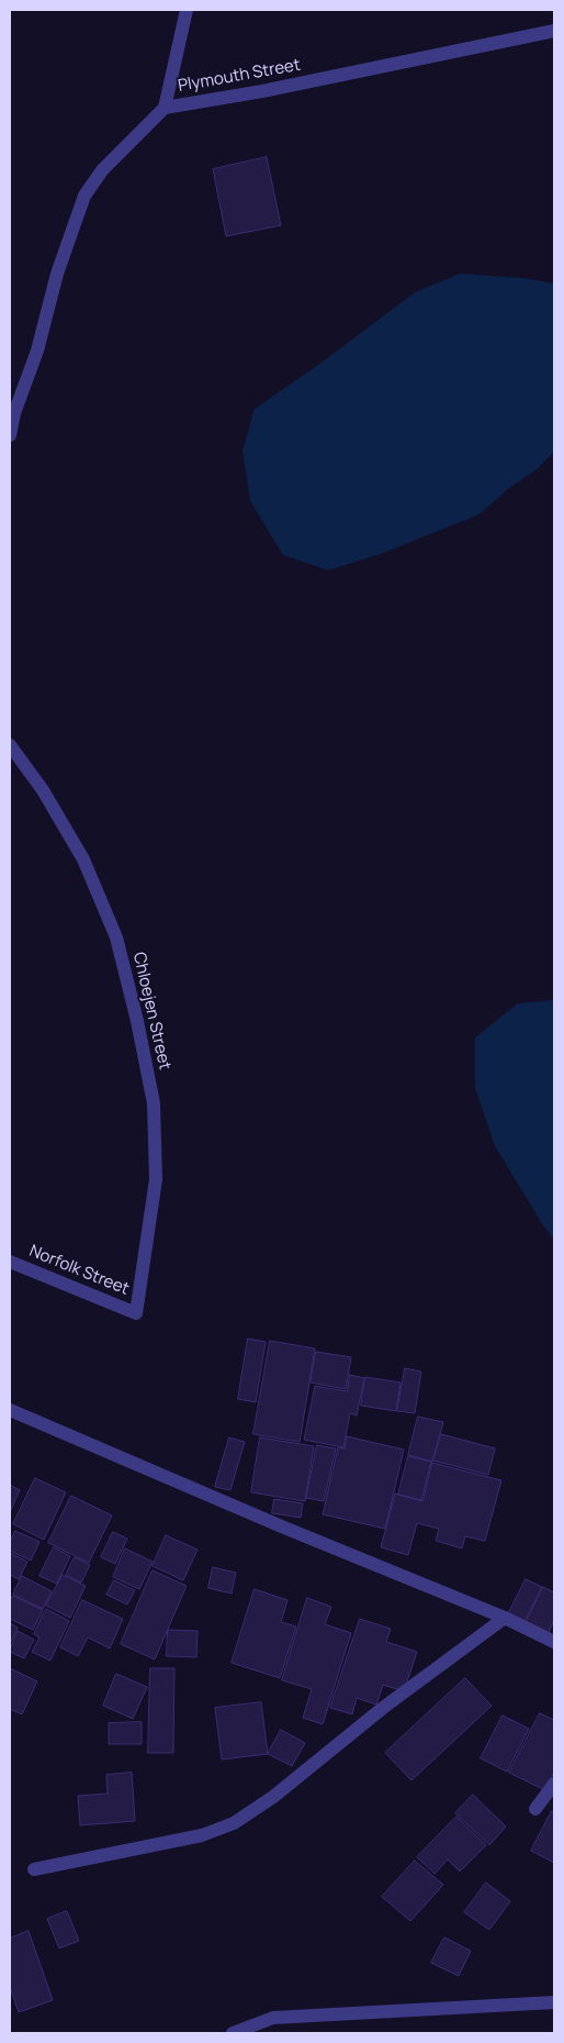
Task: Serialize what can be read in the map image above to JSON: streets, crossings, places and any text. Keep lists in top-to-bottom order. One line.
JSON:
{"streets":{"street":["Plymouth Street","Chloejen Street","Norfolk Street"]},"crossings":[["Chloejen Street","Norfolk Street"]]}
